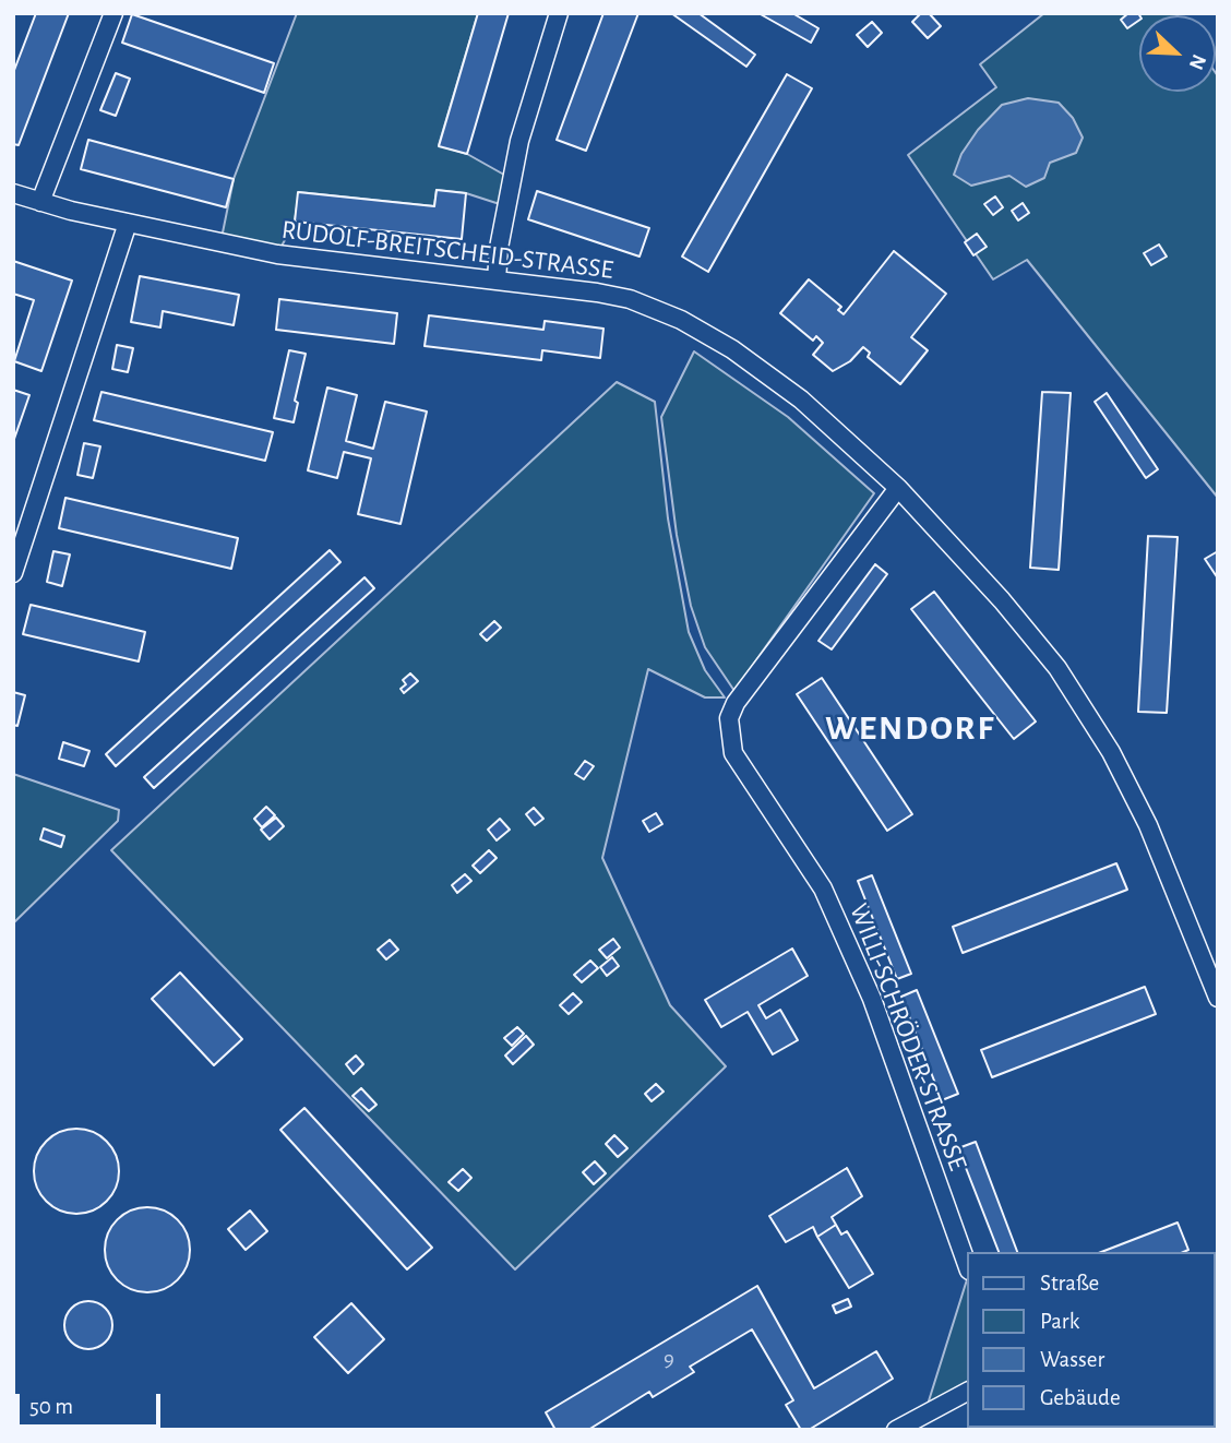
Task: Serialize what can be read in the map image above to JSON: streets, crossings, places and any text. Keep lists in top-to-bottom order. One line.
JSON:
{"streets":{"street":["RUDOLF-BREITSCHEID-STRASSE","WILLI-SCHRÖDER-STRASSE"]},"crossings":[["RUDOLF-BREITSCHEID-STRASSE","WILLI-SCHRÖDER-STRASSE"]],"districts":["WENDORF"],"house_numbers":["9"],"legend":["Straße","Park","Wasser","Gebäude"],"scale_bar":"50 m","north":"bottom right"}
